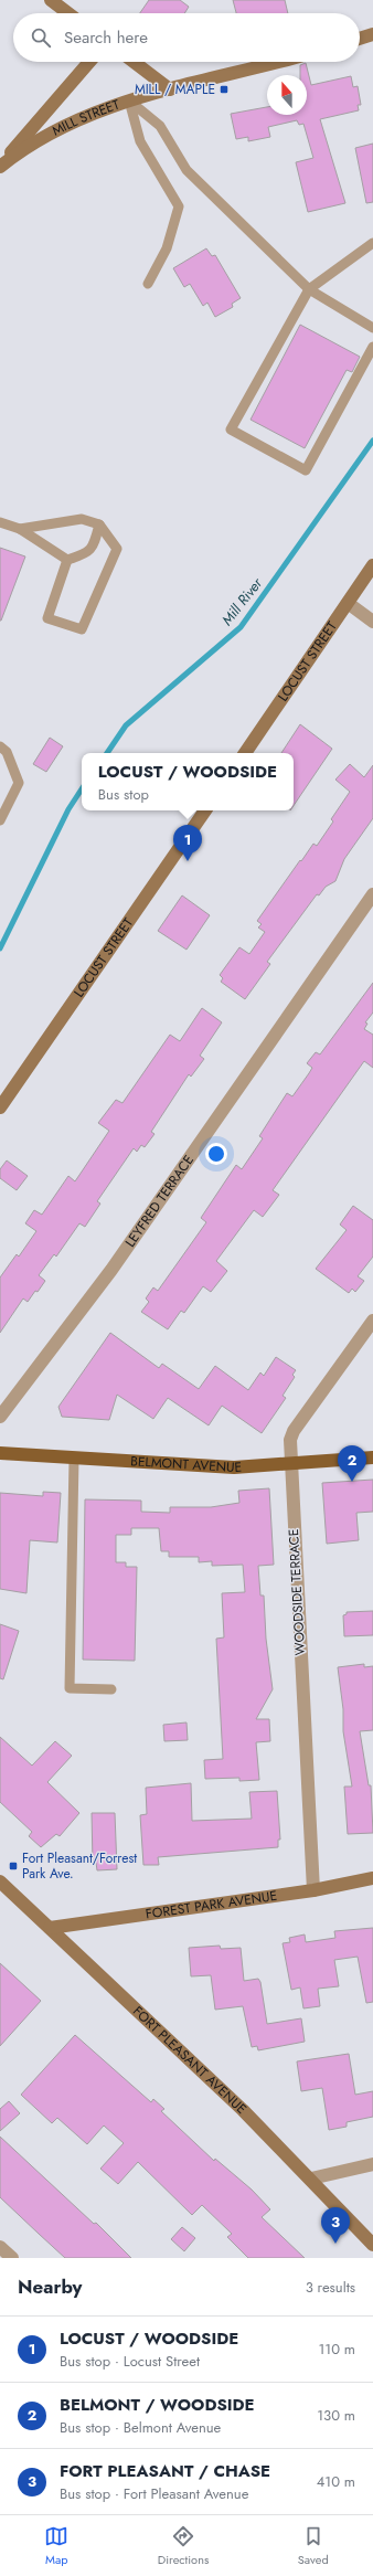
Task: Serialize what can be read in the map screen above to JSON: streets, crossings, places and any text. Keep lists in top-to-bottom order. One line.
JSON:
{"streets":{"main road":["BELMONT AVENUE"],"street":["MILL STREET","LOCUST STREET","LEYFRED TERRACE","WOODSIDE TERRACE","FOREST PARK AVENUE","FORT PLEASANT AVENUE"]},"crossings":[["BELMONT AVENUE","WOODSIDE TERRACE"],["WOODSIDE TERRACE","FOREST PARK AVENUE"],["FOREST PARK AVENUE","FORT PLEASANT AVENUE"]],"water":["Mill River"],"places":{"transit":["MILL / MAPLE","Fort Pleasant/Forrest Park Ave."]},"north":"top","page":{"search":"Search here","popup":["LOCUST / WOODSIDE","Bus stop"],"pins":["1","2","3"],"heading":["Nearby","3 results"],"list":[{"mark":"1","name":"LOCUST / WOODSIDE","note":"Bus stop · Locust Street","value":"110 m"},{"mark":"2","name":"BELMONT / WOODSIDE","note":"Bus stop · Belmont Avenue","value":"130 m"},{"mark":"3","name":"FORT PLEASANT / CHASE","note":"Bus stop · Fort Pleasant Avenue","value":"410 m"}],"nav":["Map","Directions","Saved"]}}
